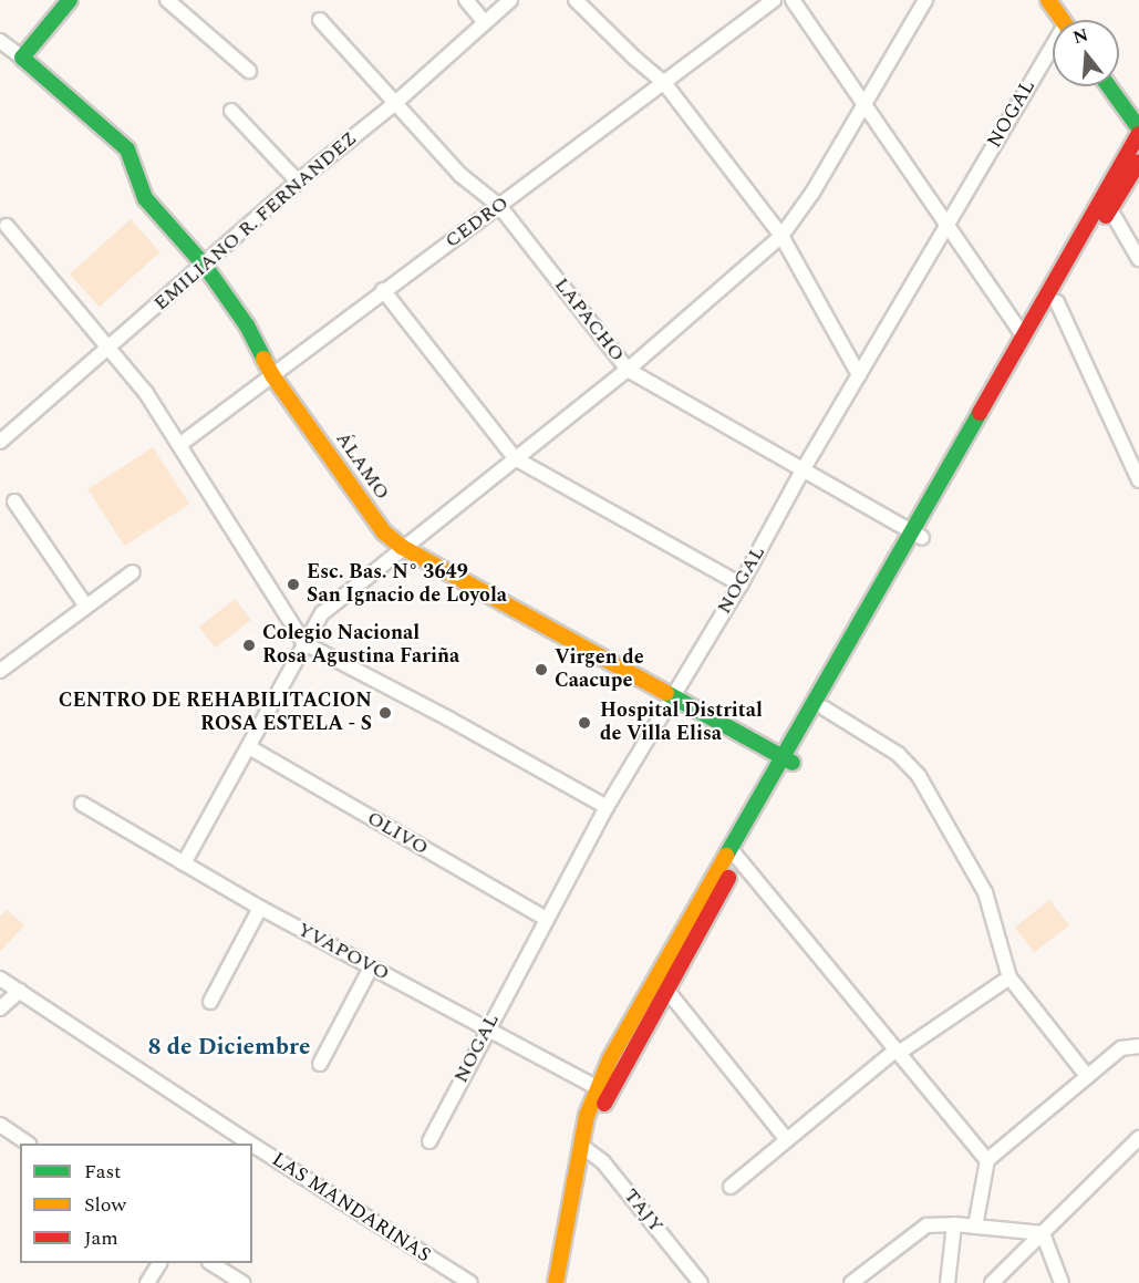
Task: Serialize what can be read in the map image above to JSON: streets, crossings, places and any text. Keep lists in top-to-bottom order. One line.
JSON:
{"streets":{"main road":["ÁLAMO"],"street":["NOGAL","EMILIANO R. FERNANDEZ","CEDRO","LAPACHO","OLIVO","YVAPOVO","LAS MANDARINAS","TAJY"]},"crossings":[["NOGAL","LAPACHO"],["NOGAL","ÁLAMO"],["NOGAL","OLIVO"],["NOGAL","YVAPOVO"],["EMILIANO R. FERNANDEZ","LAPACHO"],["EMILIANO R. FERNANDEZ","ÁLAMO"],["CEDRO","LAPACHO"],["CEDRO","ÁLAMO"]],"districts":["8 de Diciembre"],"places":["Esc. Bas. N° 3649 San Ignacio de Loyola","Colegio Nacional Rosa Agustina Fariña","Virgen de Caacupe","CENTRO DE REHABILITACION ROSA ESTELA - S","Hospital Distrital de Villa Elisa"],"legend":["Fast","Slow","Jam"],"north":"top"}
